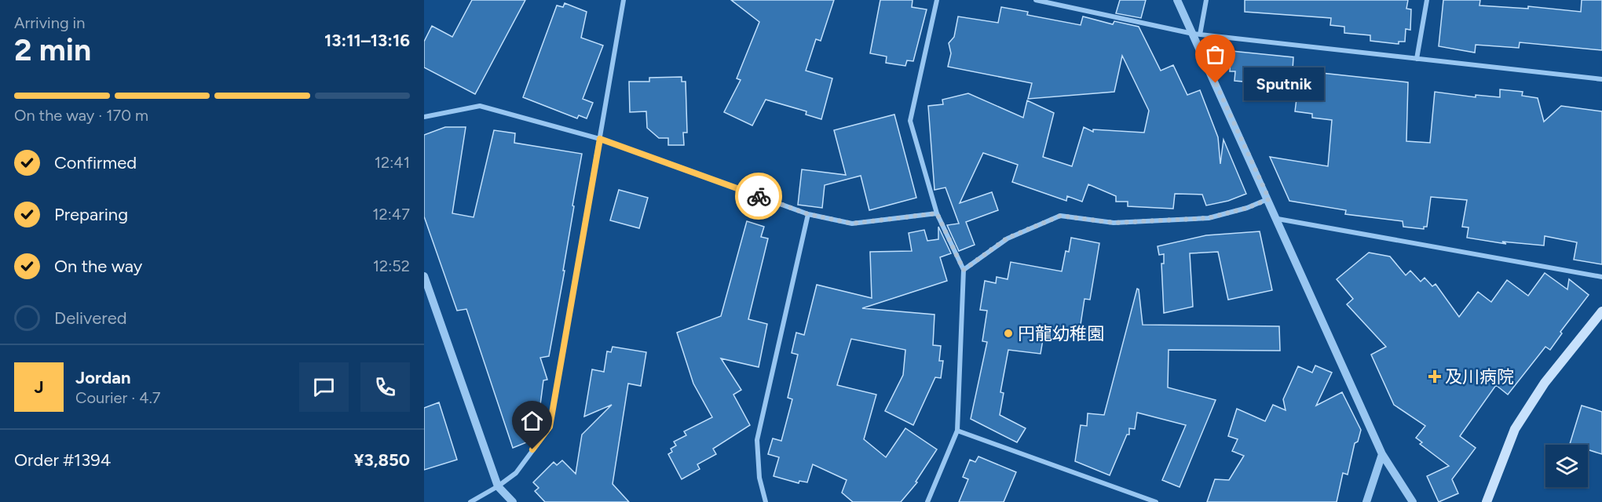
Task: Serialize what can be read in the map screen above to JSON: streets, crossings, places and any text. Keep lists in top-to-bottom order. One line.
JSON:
{"places":{"other":["Sputnik","円龍幼稚園"],"health":["及川病院"]},"page":{"heading":["2 min","Arriving in","13:11–13:16"],"panel":["Jordan","Courier · 4.7","Order #1394","¥3,850"],"bubble":"Sputnik","bar":"On the way · 170 m","list":[["Confirmed","12:41"],["Preparing","12:47"],["On the way","12:52"],"Delivered"],"round":"J"}}
